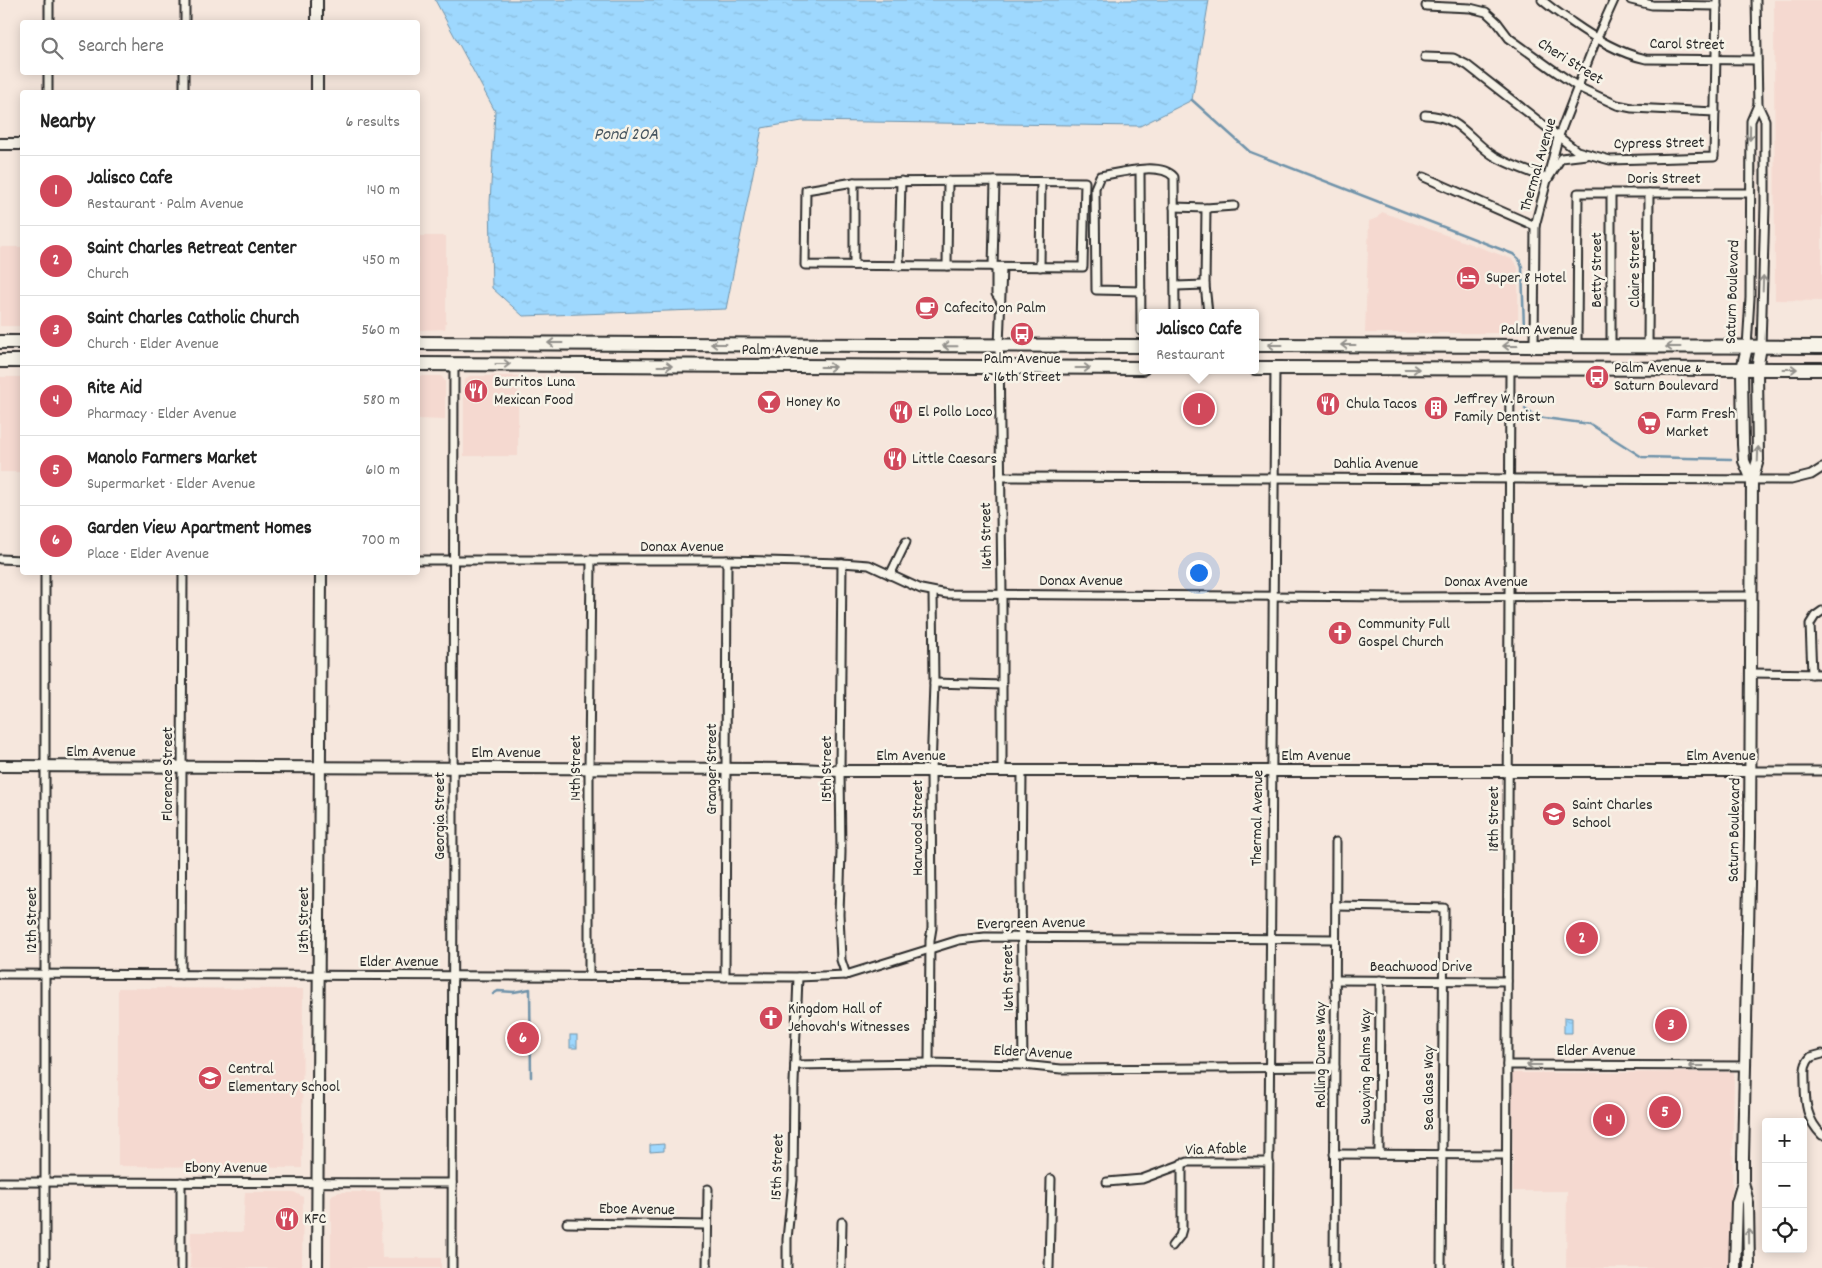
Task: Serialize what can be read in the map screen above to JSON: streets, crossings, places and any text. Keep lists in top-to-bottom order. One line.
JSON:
{"streets":{"highway":["Palm Avenue"],"main road":["Saturn Boulevard","Elm Avenue","13th Street"],"street":["Carol Street","Cheri Street","Cypress Street","Thermal Avenue","Doris Street","Claire Street","Betty Street","Dahlia Avenue","16th Street","Donax Avenue","14th Street","Granger Street","15th Street","Florence Street","Georgia Street","18th Street","Harwood Street","12th Street","Evergreen Avenue","Elder Avenue","Beachwood Drive","Rolling Dunes Way","Swaying Palms Way","Sea Glass Way","Via Afable","Ebony Avenue","Eboe Avenue"]},"crossings":[["Carol Street","Thermal Avenue"],["Carol Street","Saturn Boulevard"],["Cheri Street","Cypress Street"],["Cheri Street","Thermal Avenue"],["Cypress Street","Thermal Avenue"],["Thermal Avenue","Palm Avenue"],["Thermal Avenue","Dahlia Avenue"],["Thermal Avenue","Donax Avenue"],["Thermal Avenue","Elm Avenue"],["Thermal Avenue","Evergreen Avenue"],["Thermal Avenue","Elder Avenue"],["Thermal Avenue","Via Afable"],["Doris Street","Claire Street"],["Doris Street","Betty Street"],["Doris Street","Saturn Boulevard"],["Doris Street","Palm Avenue"],["Claire Street","Palm Avenue"],["Betty Street","Palm Avenue"],["Saturn Boulevard","Palm Avenue"],["Saturn Boulevard","Dahlia Avenue"],["Saturn Boulevard","Donax Avenue"],["Saturn Boulevard","Elm Avenue"],["Saturn Boulevard","Elder Avenue"],["Palm Avenue","16th Street"],["Palm Avenue","Georgia Street"],["Dahlia Avenue","16th Street"],["Dahlia Avenue","18th Street"],["16th Street","Donax Avenue"],["16th Street","Elm Avenue"],["16th Street","Evergreen Avenue"],["16th Street","Elder Avenue"],["Donax Avenue","14th Street"],["Donax Avenue","Granger Street"],["Donax Avenue","15th Street"],["Donax Avenue","Georgia Street"],["Donax Avenue","18th Street"],["Donax Avenue","Harwood Street"],["Elm Avenue","14th Street"],["Elm Avenue","Granger Street"],["Elm Avenue","15th Street"],["Elm Avenue","Florence Street"],["Elm Avenue","Georgia Street"],["Elm Avenue","18th Street"],["Elm Avenue","Harwood Street"],["Elm Avenue","12th Street"],["Elm Avenue","13th Street"],["14th Street","Elder Avenue"],["Granger Street","Elder Avenue"],["15th Street","Evergreen Avenue"],["15th Street","Elder Avenue"],["Florence Street","Elder Avenue"],["Georgia Street","Elder Avenue"],["Georgia Street","Ebony Avenue"],["18th Street","Elder Avenue"],["18th Street","Beachwood Drive"],["Harwood Street","Evergreen Avenue"],["Harwood Street","Elder Avenue"],["12th Street","Elder Avenue"],["12th Street","Ebony Avenue"],["13th Street","Elder Avenue"],["13th Street","Ebony Avenue"],["Evergreen Avenue","Elder Avenue"],["Evergreen Avenue","Rolling Dunes Way"],["Elder Avenue","Rolling Dunes Way"],["Beachwood Drive","Rolling Dunes Way"],["Beachwood Drive","Swaying Palms Way"],["Beachwood Drive","Sea Glass Way"],["Rolling Dunes Way","Sea Glass Way"]],"water":["Pond 20A"],"places":{"hotel":["Super 8 Hotel"],"cafe":["Cafecito on Palm"],"bus stop":["Palm Avenue & 16th Street","Palm Avenue & Saturn Boulevard"],"restaurant":["Burritos Luna Mexican Food","Chula Tacos","El Pollo Loco","Little Caesars","KFC"],"bar":["Honey Ko"],"building":["Jeffrey W. Brown Family Dentist"],"supermarket":["Farm Fresh Market"],"church":["Community Full Gospel Church","Kingdom Hall of Jehovah's Witnesses"],"school or university":["Saint Charles School","Central Elementary School"]},"page":{"search":"Search here","heading":["Nearby","6 results"],"list":[{"mark":"1","name":"Jalisco Cafe","note":"Restaurant · Palm Avenue","value":"140 m"},{"mark":"2","name":"Saint Charles Retreat Center","note":"Church","value":"450 m"},{"mark":"3","name":"Saint Charles Catholic Church","note":"Church · Elder Avenue","value":"560 m"},{"mark":"4","name":"Rite Aid","note":"Pharmacy · Elder Avenue","value":"580 m"},{"mark":"5","name":"Manolo Farmers Market","note":"Supermarket · Elder Avenue","value":"610 m"},{"mark":"6","name":"Garden View Apartment Homes","note":"Place · Elder Avenue","value":"700 m"}],"popup":["Jalisco Cafe","Restaurant"],"pins":["1","2","3","6","5","4"],"map_buttons":["+","−"]}}
